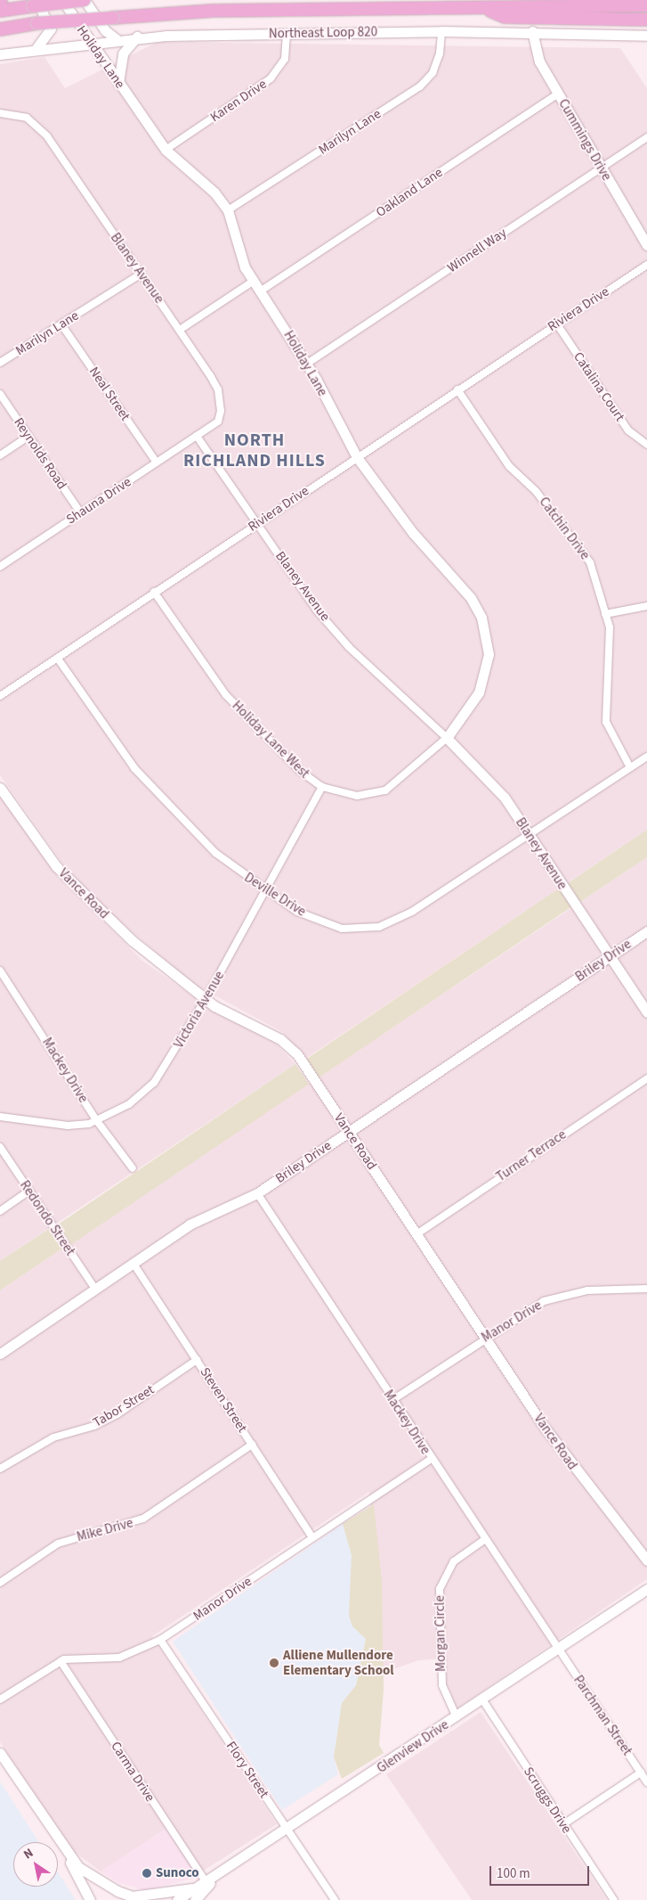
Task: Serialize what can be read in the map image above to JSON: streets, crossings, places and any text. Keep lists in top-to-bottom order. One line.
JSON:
{"streets":{"street":["Northeast Loop 820","Holiday Lane","Karen Drive","Marilyn Lane","Cummings Drive","Oakland Lane","Winnell Way","Blaney Avenue","Riviera Drive","Catalina Court","Neal Street","Reynolds Road","Shauna Drive","Catchin Drive","Holiday Lane West","Vance Road","Deville Drive","Briley Drive","Victoria Avenue","Mackey Drive","Turner Terrace","Redondo Street","Manor Drive","Steven Street","Tabor Street","Mike Drive","Morgan Circle","Parchman Street","Glenview Drive","Flory Street","Carma Drive","Scruggs Drive"]},"crossings":[["Northeast Loop 820","Holiday Lane"],["Northeast Loop 820","Karen Drive"],["Northeast Loop 820","Marilyn Lane"],["Northeast Loop 820","Cummings Drive"],["Holiday Lane","Karen Drive"],["Holiday Lane","Marilyn Lane"],["Holiday Lane","Oakland Lane"],["Holiday Lane","Winnell Way"],["Holiday Lane","Blaney Avenue"],["Holiday Lane","Riviera Drive"],["Holiday Lane","Holiday Lane West"],["Marilyn Lane","Blaney Avenue"],["Marilyn Lane","Neal Street"],["Cummings Drive","Oakland Lane"],["Cummings Drive","Winnell Way"],["Blaney Avenue","Riviera Drive"],["Blaney Avenue","Shauna Drive"],["Blaney Avenue","Holiday Lane West"],["Blaney Avenue","Deville Drive"],["Blaney Avenue","Briley Drive"],["Riviera Drive","Catalina Court"],["Riviera Drive","Catchin Drive"],["Riviera Drive","Holiday Lane West"],["Riviera Drive","Deville Drive"],["Neal Street","Shauna Drive"],["Reynolds Road","Shauna Drive"],["Catchin Drive","Deville Drive"],["Holiday Lane West","Victoria Avenue"],["Vance Road","Briley Drive"],["Vance Road","Victoria Avenue"],["Vance Road","Turner Terrace"],["Vance Road","Manor Drive"],["Deville Drive","Victoria Avenue"],["Briley Drive","Mackey Drive"],["Briley Drive","Redondo Street"],["Briley Drive","Steven Street"],["Victoria Avenue","Mackey Drive"],["Mackey Drive","Manor Drive"],["Mackey Drive","Morgan Circle"],["Mackey Drive","Parchman Street"],["Mackey Drive","Glenview Drive"],["Manor Drive","Steven Street"],["Manor Drive","Flory Street"],["Manor Drive","Carma Drive"],["Steven Street","Tabor Street"],["Steven Street","Mike Drive"],["Morgan Circle","Glenview Drive"],["Parchman Street","Glenview Drive"],["Glenview Drive","Flory Street"],["Glenview Drive","Carma Drive"],["Glenview Drive","Scruggs Drive"]],"districts":["NORTH RICHLAND HILLS"],"places":["Alliene Mullendore Elementary School","Sunoco"],"scale_bar":"100 m","north":"top left"}
